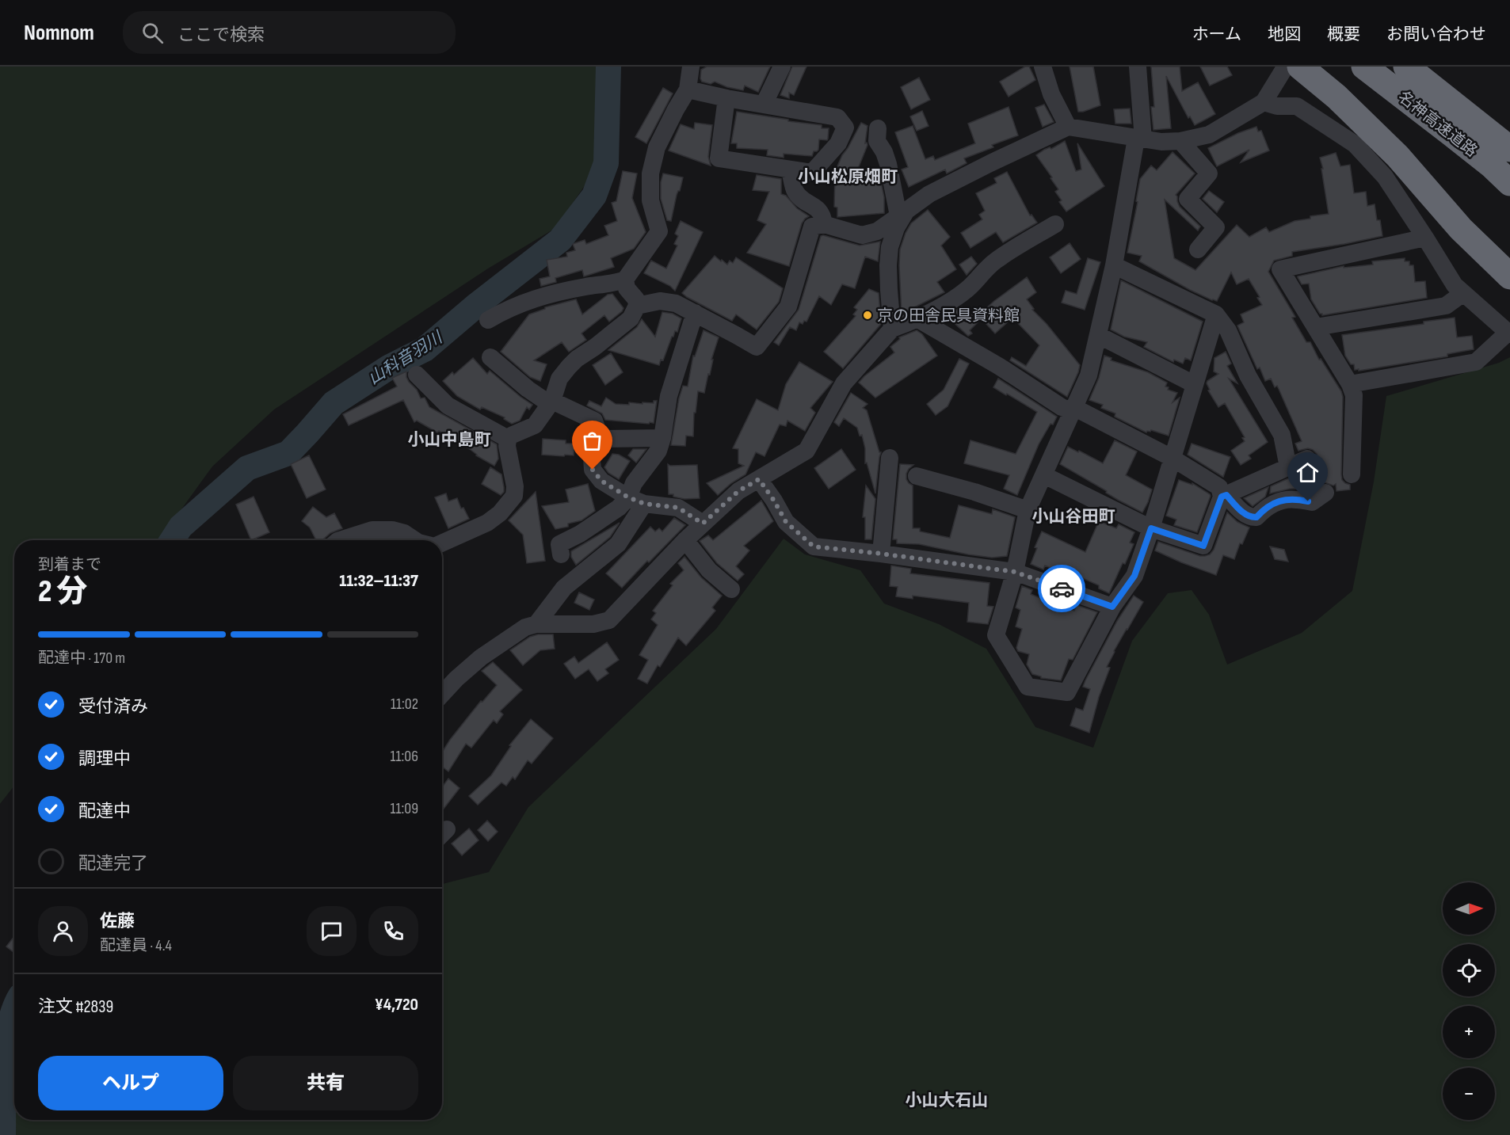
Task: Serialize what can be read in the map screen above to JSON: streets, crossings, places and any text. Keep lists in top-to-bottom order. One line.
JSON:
{"streets":{"highway":["名神高速道路"]},"districts":["小山松原畑町","小山中島町","小山谷田町","小山大石山"],"water":["山科音羽川"],"places":["京の田舎民具資料館"],"north":"right","page":{"header":"Nomnom","search":"ここで検索","nav":["ホーム","地図","概要","お問い合わせ"],"heading":["2 分","到着まで","11:32–11:37"],"panel":["佐藤","配達員 · 4.4","注文 #2839","¥4,720"],"bar":"配達中 · 170 m","list":[["受付済み","11:02"],["調理中","11:06"],["配達中","11:09"],"配達完了"],"map_buttons":["+","−"],"buttons":["ヘルプ","共有"]}}
